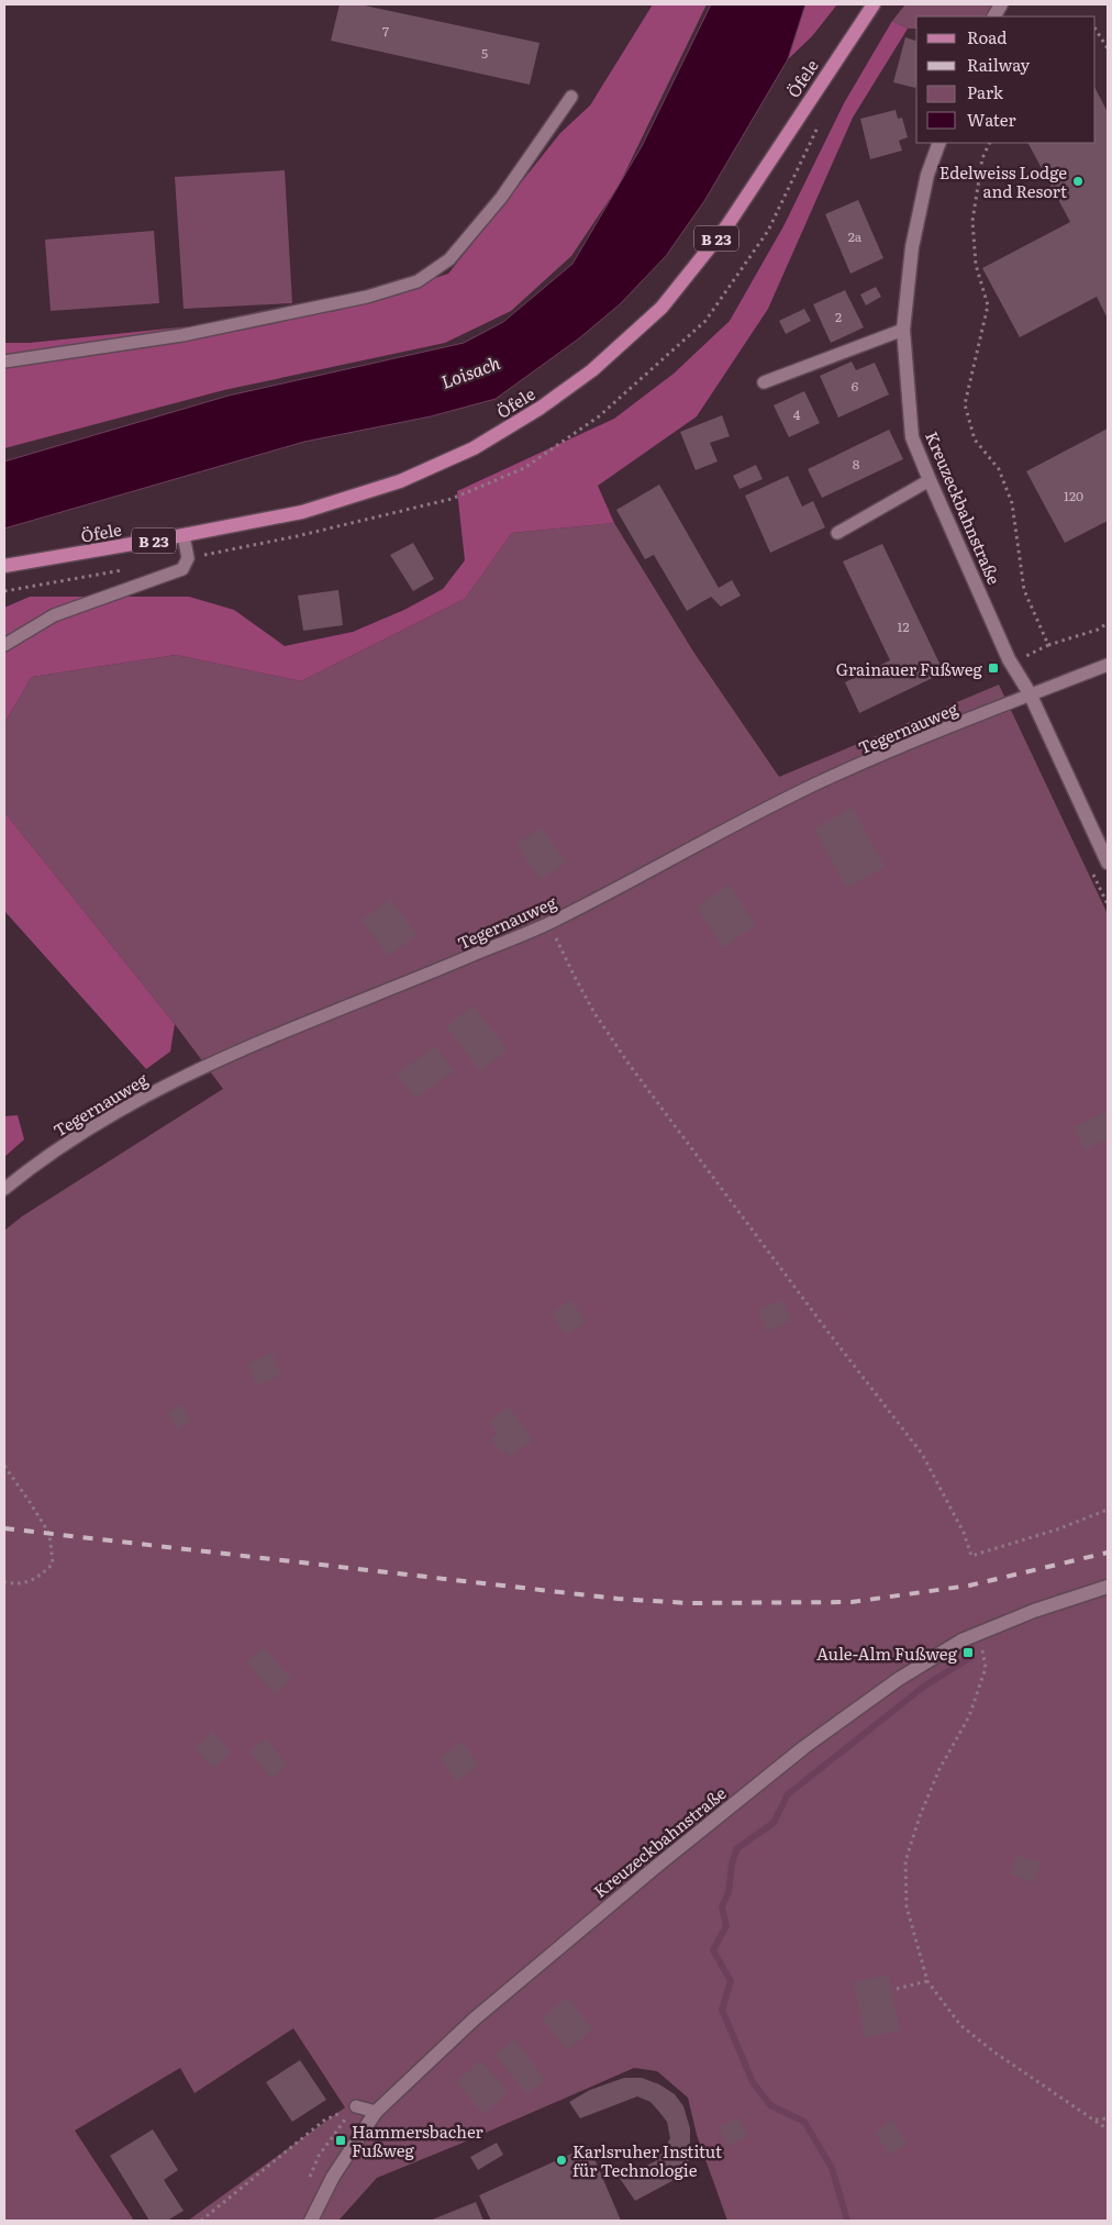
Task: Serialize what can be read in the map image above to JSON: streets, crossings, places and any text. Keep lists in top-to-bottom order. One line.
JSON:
{"streets":{"main road":["Öfele","B 23"],"street":["Kreuzeckbahnstraße"],"lane":["Tegernauweg"]},"crossings":[["Kreuzeckbahnstraße","Tegernauweg"]],"water":["Loisach"],"places":{"other":["Edelweiss Lodge and Resort","Karlsruher Institut für Technologie"],"transit":["Grainauer Fußweg","Aule-Alm Fußweg","Hammersbacher Fußweg"]},"house_numbers":["7","5","2a","2","6","4","8","120","12"],"legend":["Road","Railway","Park","Water"]}
